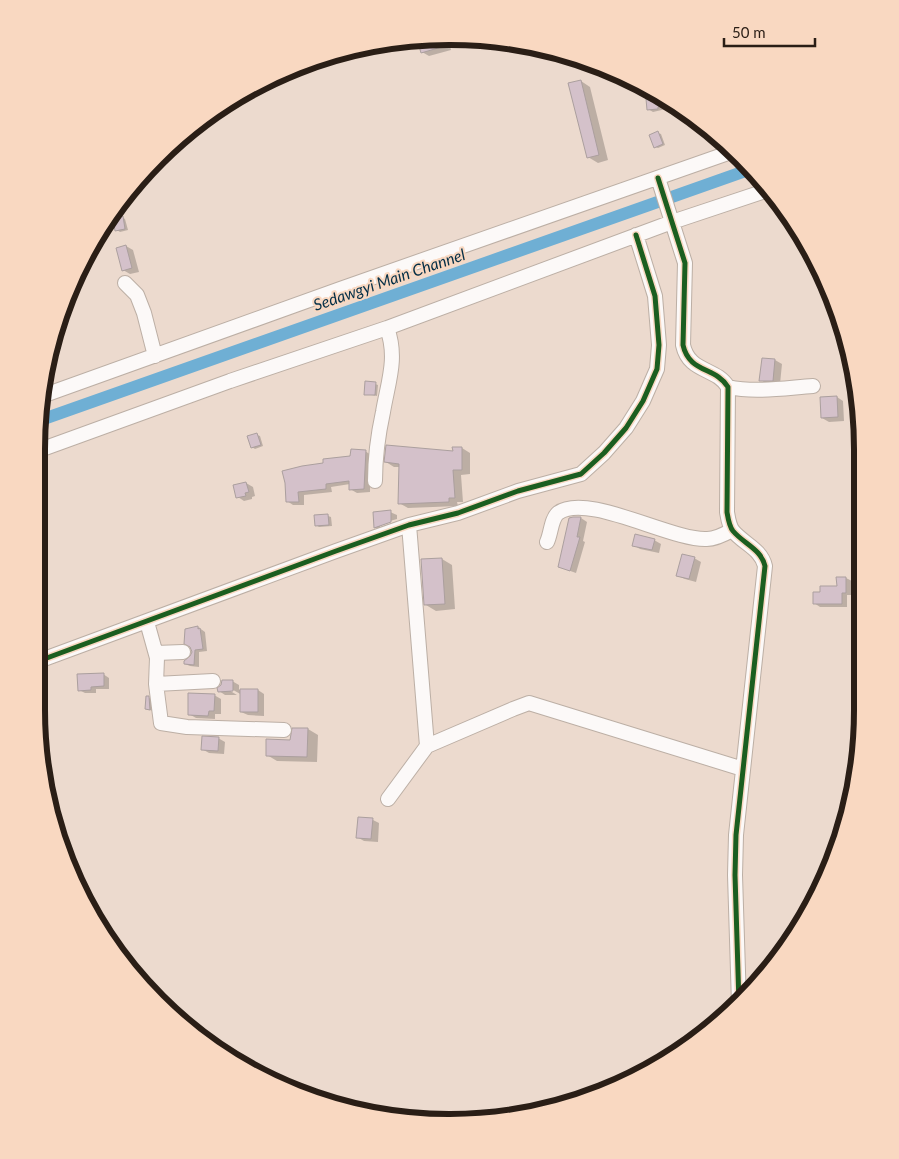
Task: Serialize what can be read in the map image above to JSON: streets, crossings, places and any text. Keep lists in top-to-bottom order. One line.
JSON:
{"water":["Sedawgyi Main Channel"],"scale_bar":"50 m"}
